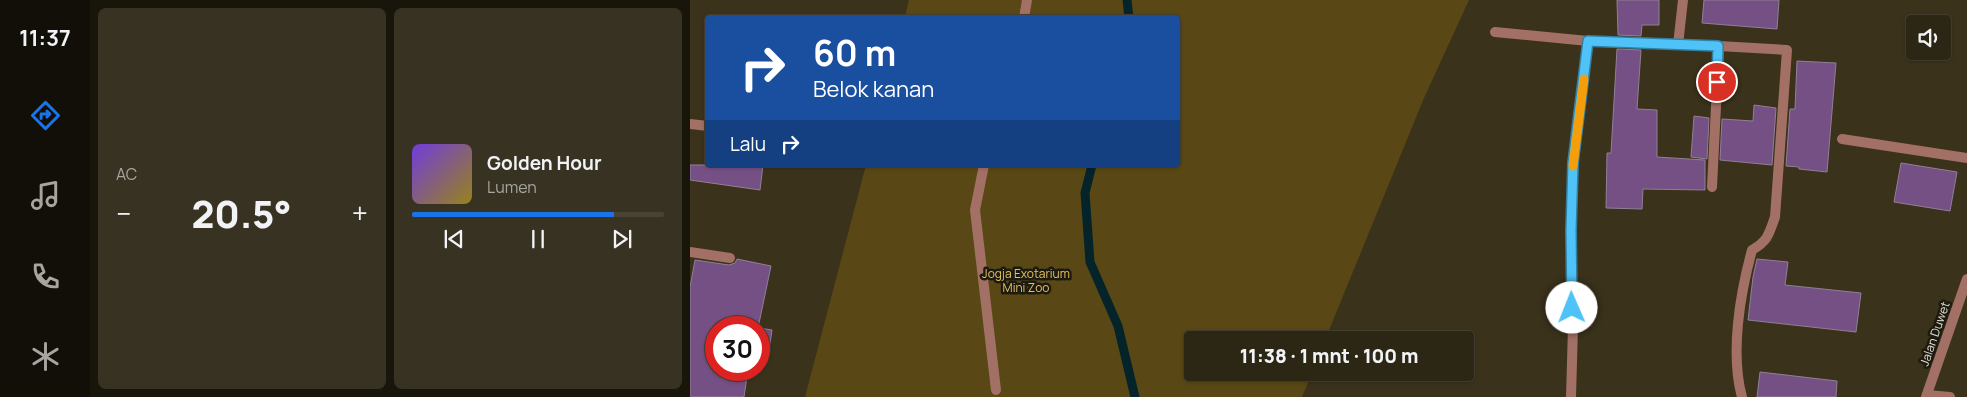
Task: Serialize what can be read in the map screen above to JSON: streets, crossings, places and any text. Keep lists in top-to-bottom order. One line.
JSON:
{"streets":{"street":["Jalan Duwet"]},"parks":["Jogja Exotarium Mini Zoo"],"page":{"tabs":"11:37","tile":"AC","turn":["60 m","Belok kanan"],"then":"Lalu","song":["Golden Hour","Lumen"],"heat":["−","20.5°","+"],"limit":"30","trip":"11:38 · 1 mnt · 100 m"}}
